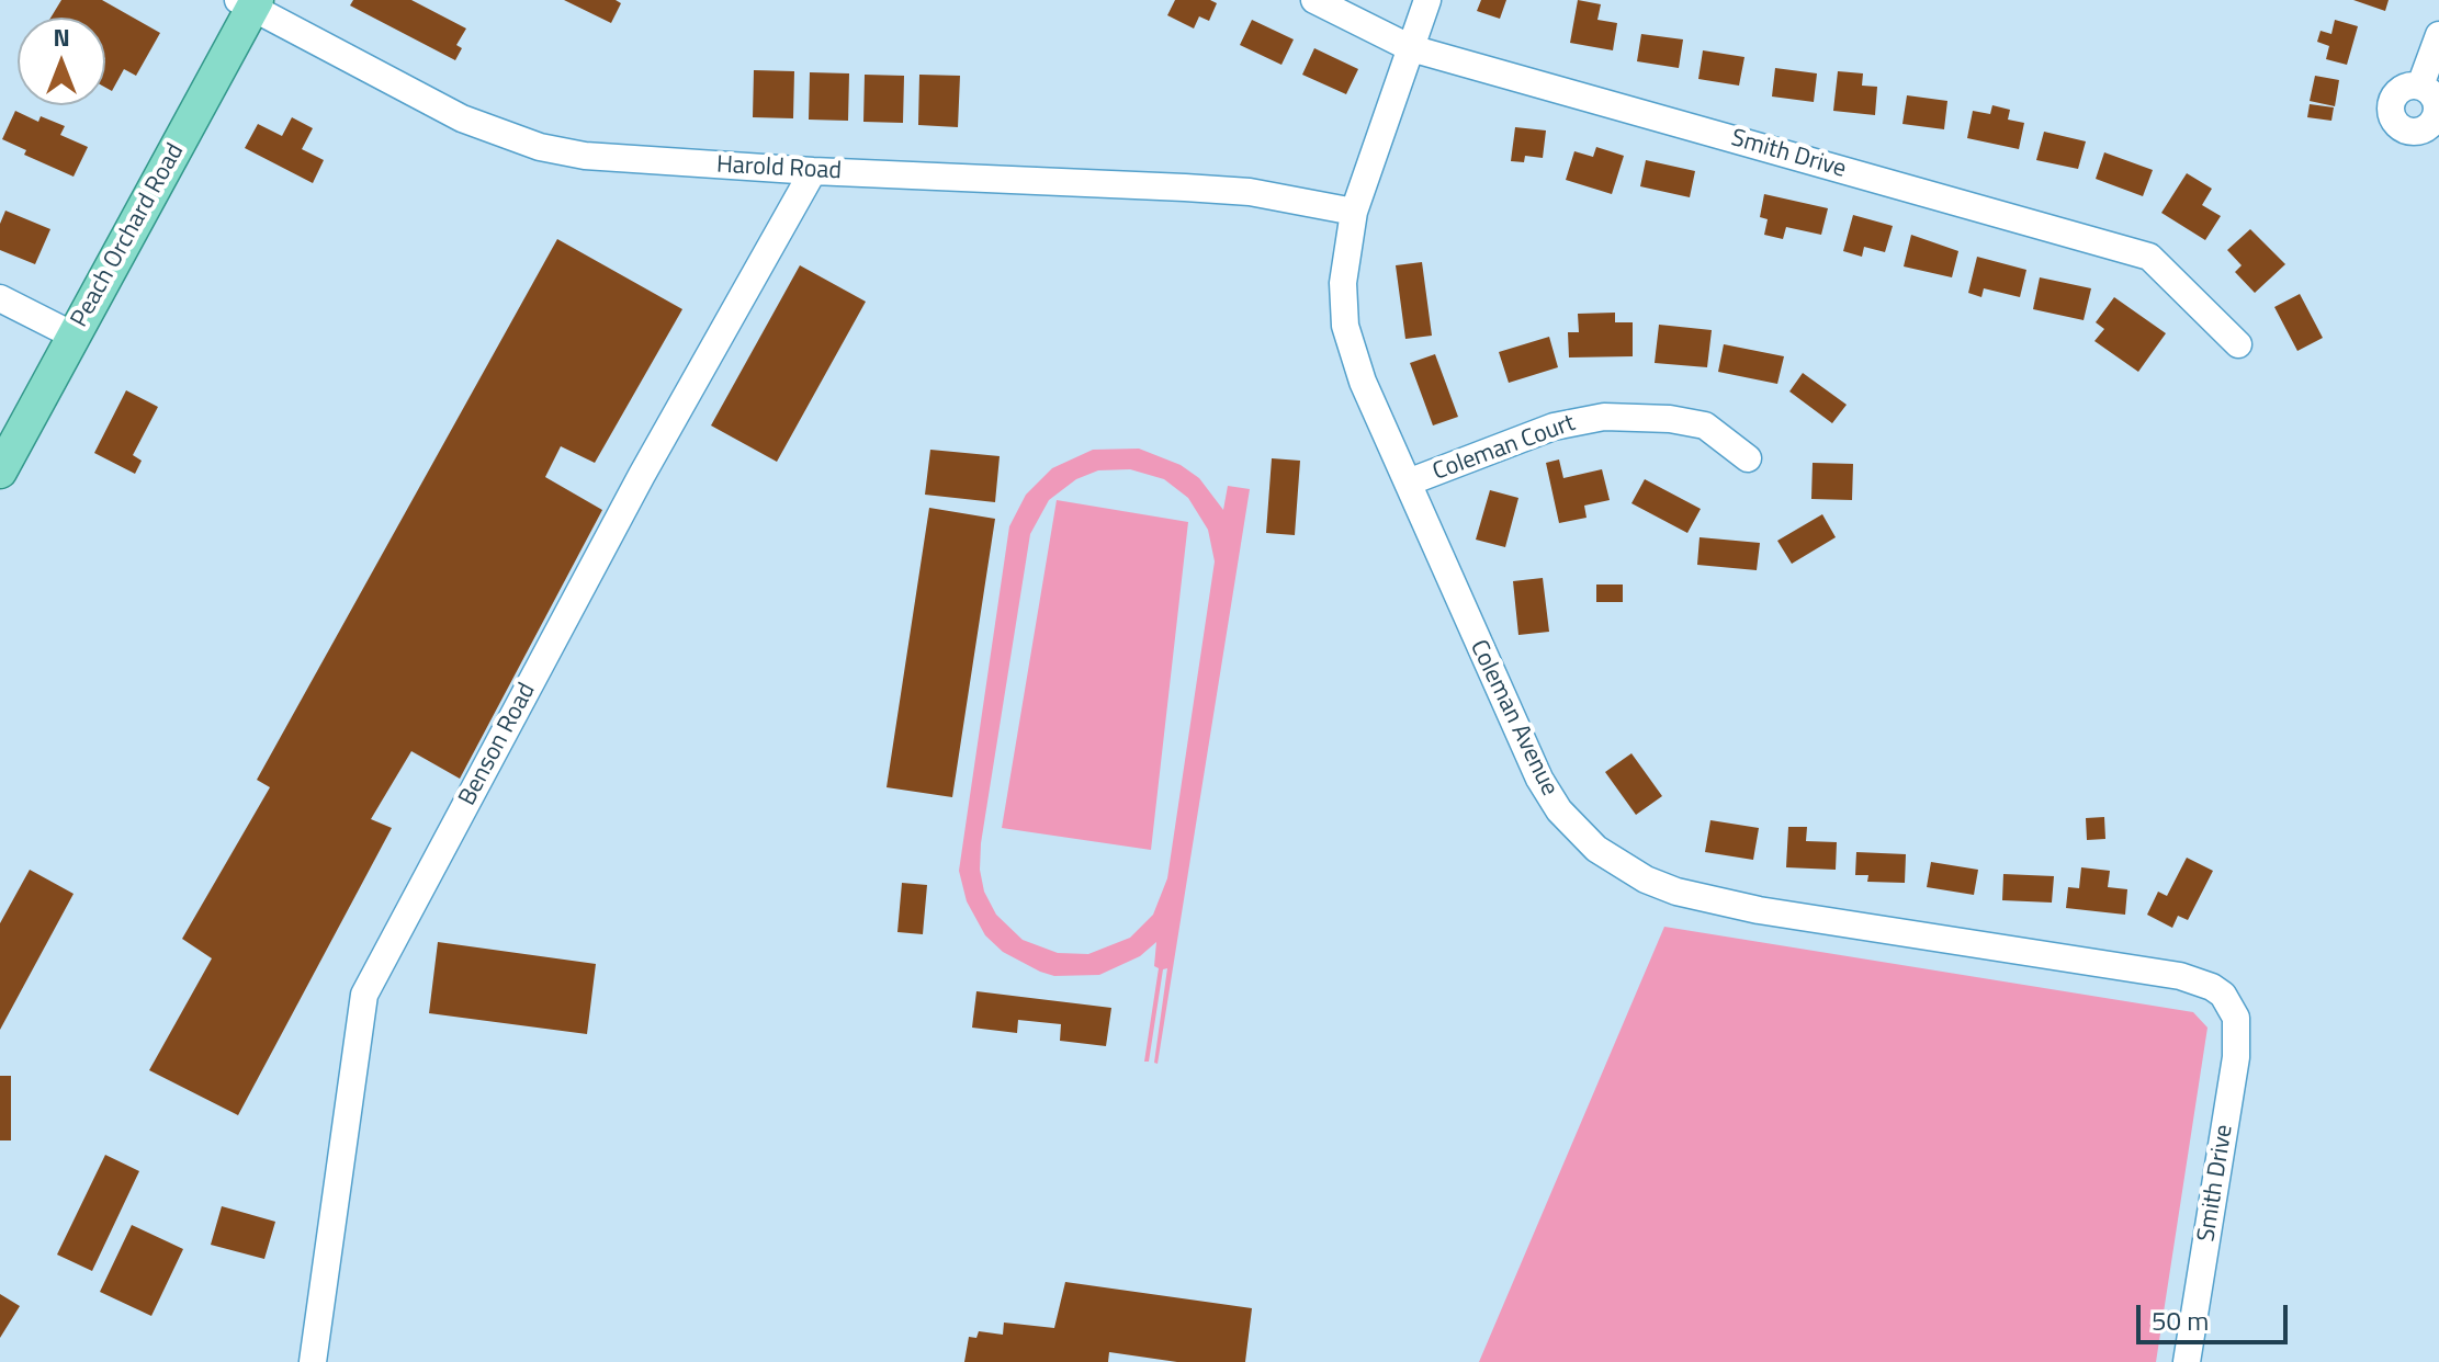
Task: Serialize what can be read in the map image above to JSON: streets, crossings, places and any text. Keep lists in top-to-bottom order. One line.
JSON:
{"streets":{"main road":["Peach Orchard Road"],"street":["Smith Drive","Harold Road","Coleman Court","Coleman Avenue","Benson Road"]},"crossings":[["Smith Drive","Coleman Avenue"],["Harold Road","Peach Orchard Road"],["Harold Road","Coleman Avenue"],["Harold Road","Benson Road"],["Coleman Court","Coleman Avenue"]],"scale_bar":"50 m","north":"top"}
